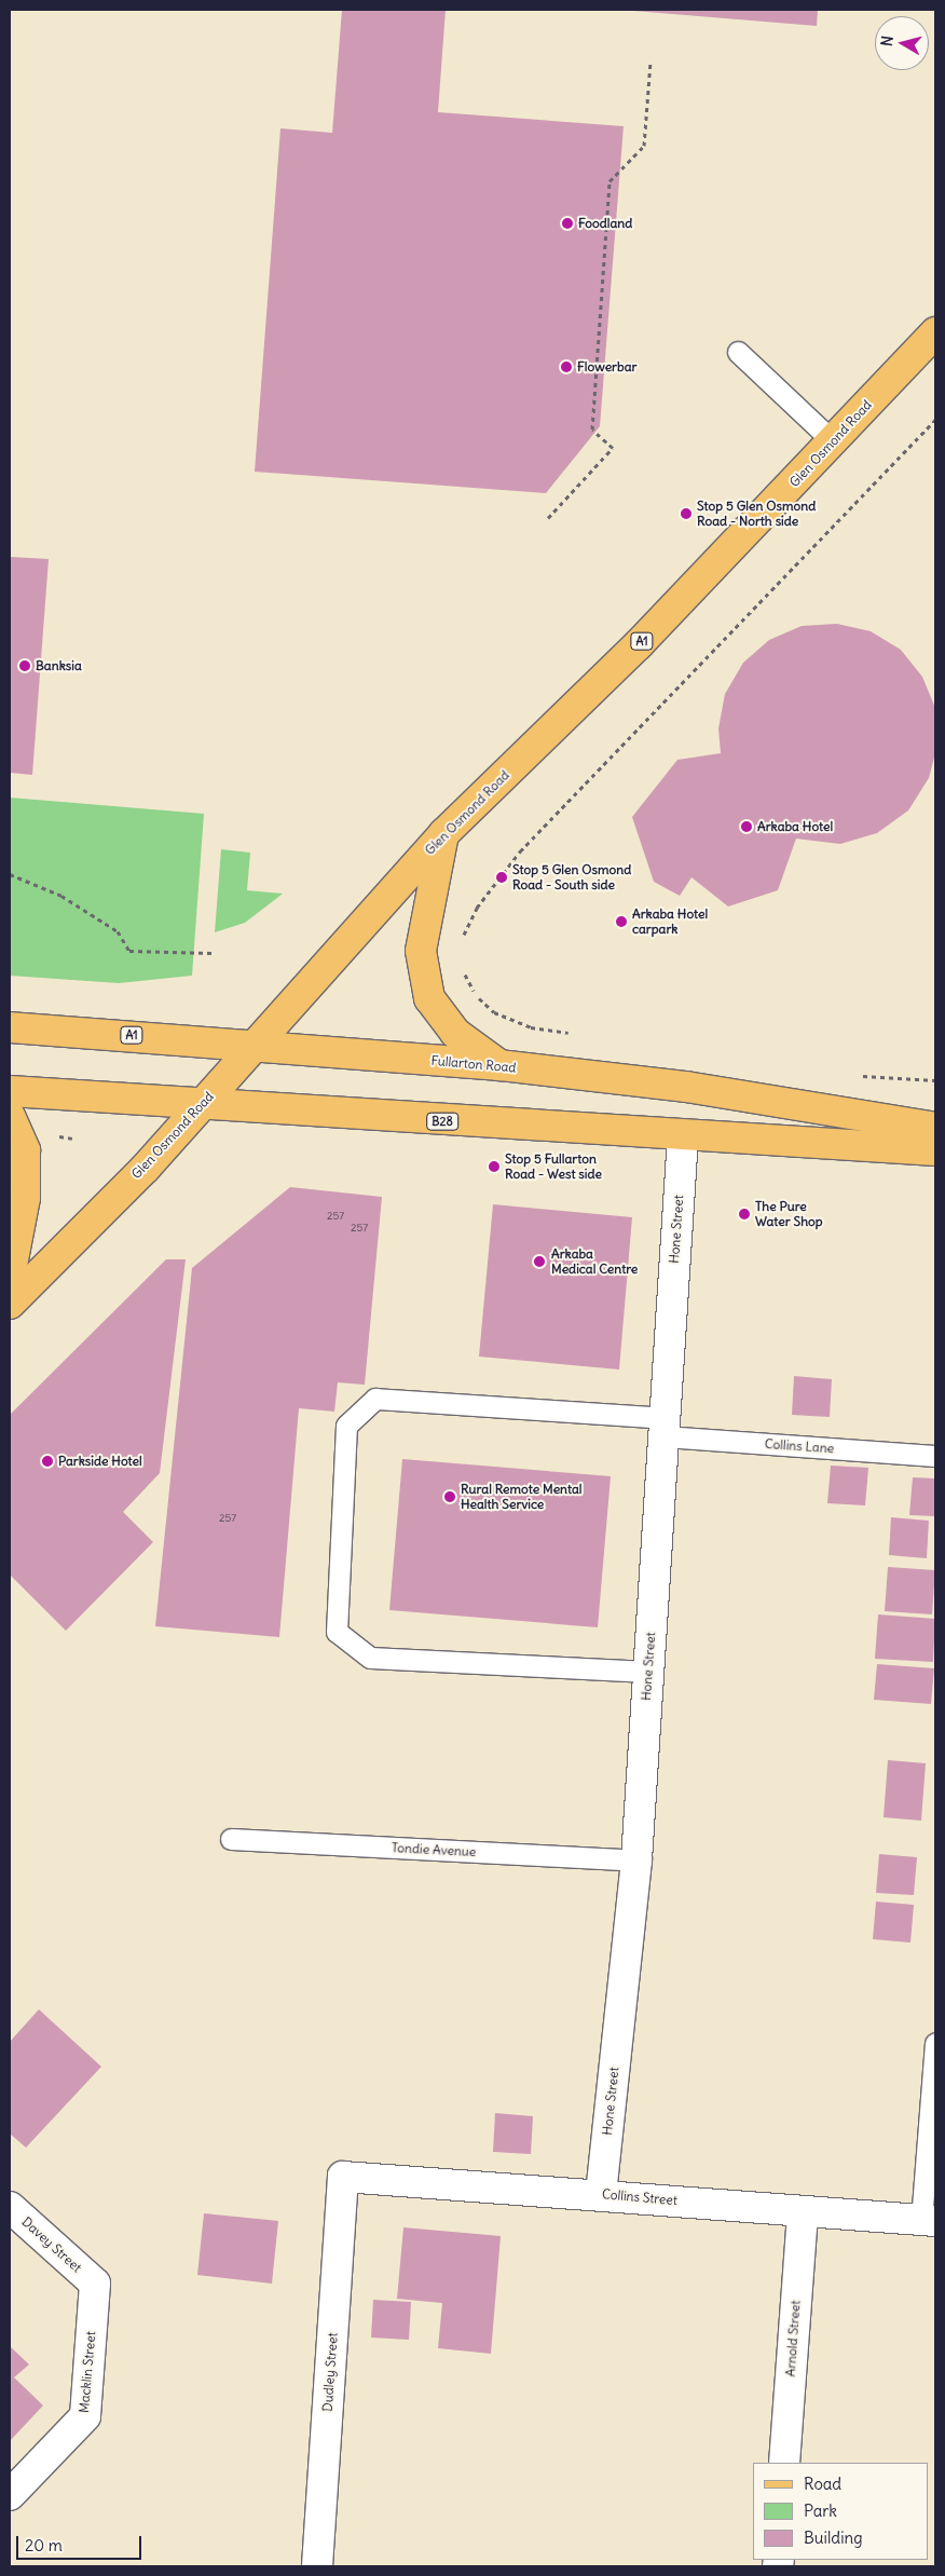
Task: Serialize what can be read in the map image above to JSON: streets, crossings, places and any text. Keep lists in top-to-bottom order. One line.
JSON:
{"streets":{"main road":["Glen Osmond Road","A1","Fullarton Road","B28"],"street":["Hone Street","Collins Street","Davey Street","Arnold Street","Macklin Street","Dudley Street"],"lane":["Collins Lane","Tondie Avenue"]},"crossings":[["Glen Osmond Road","Fullarton Road"],["Glen Osmond Road","B28"],["B28","Hone Street"],["Hone Street","Collins Lane"],["Hone Street","Tondie Avenue"],["Hone Street","Collins Street"],["Collins Street","Arnold Street"],["Collins Street","Dudley Street"],["Davey Street","Macklin Street"]],"places":["Foodland","Flowerbar","Stop 5 Glen Osmond Road - North side","Banksia","Arkaba Hotel","Stop 5 Glen Osmond Road - South side","Arkaba Hotel carpark","Stop 5 Fullarton Road - West side","The Pure Water Shop","Arkaba Medical Centre","Parkside Hotel","Rural Remote Mental Health Service"],"house_numbers":["257","257","257"],"legend":["Road","Park","Building"],"scale_bar":"20 m","north":"left"}
